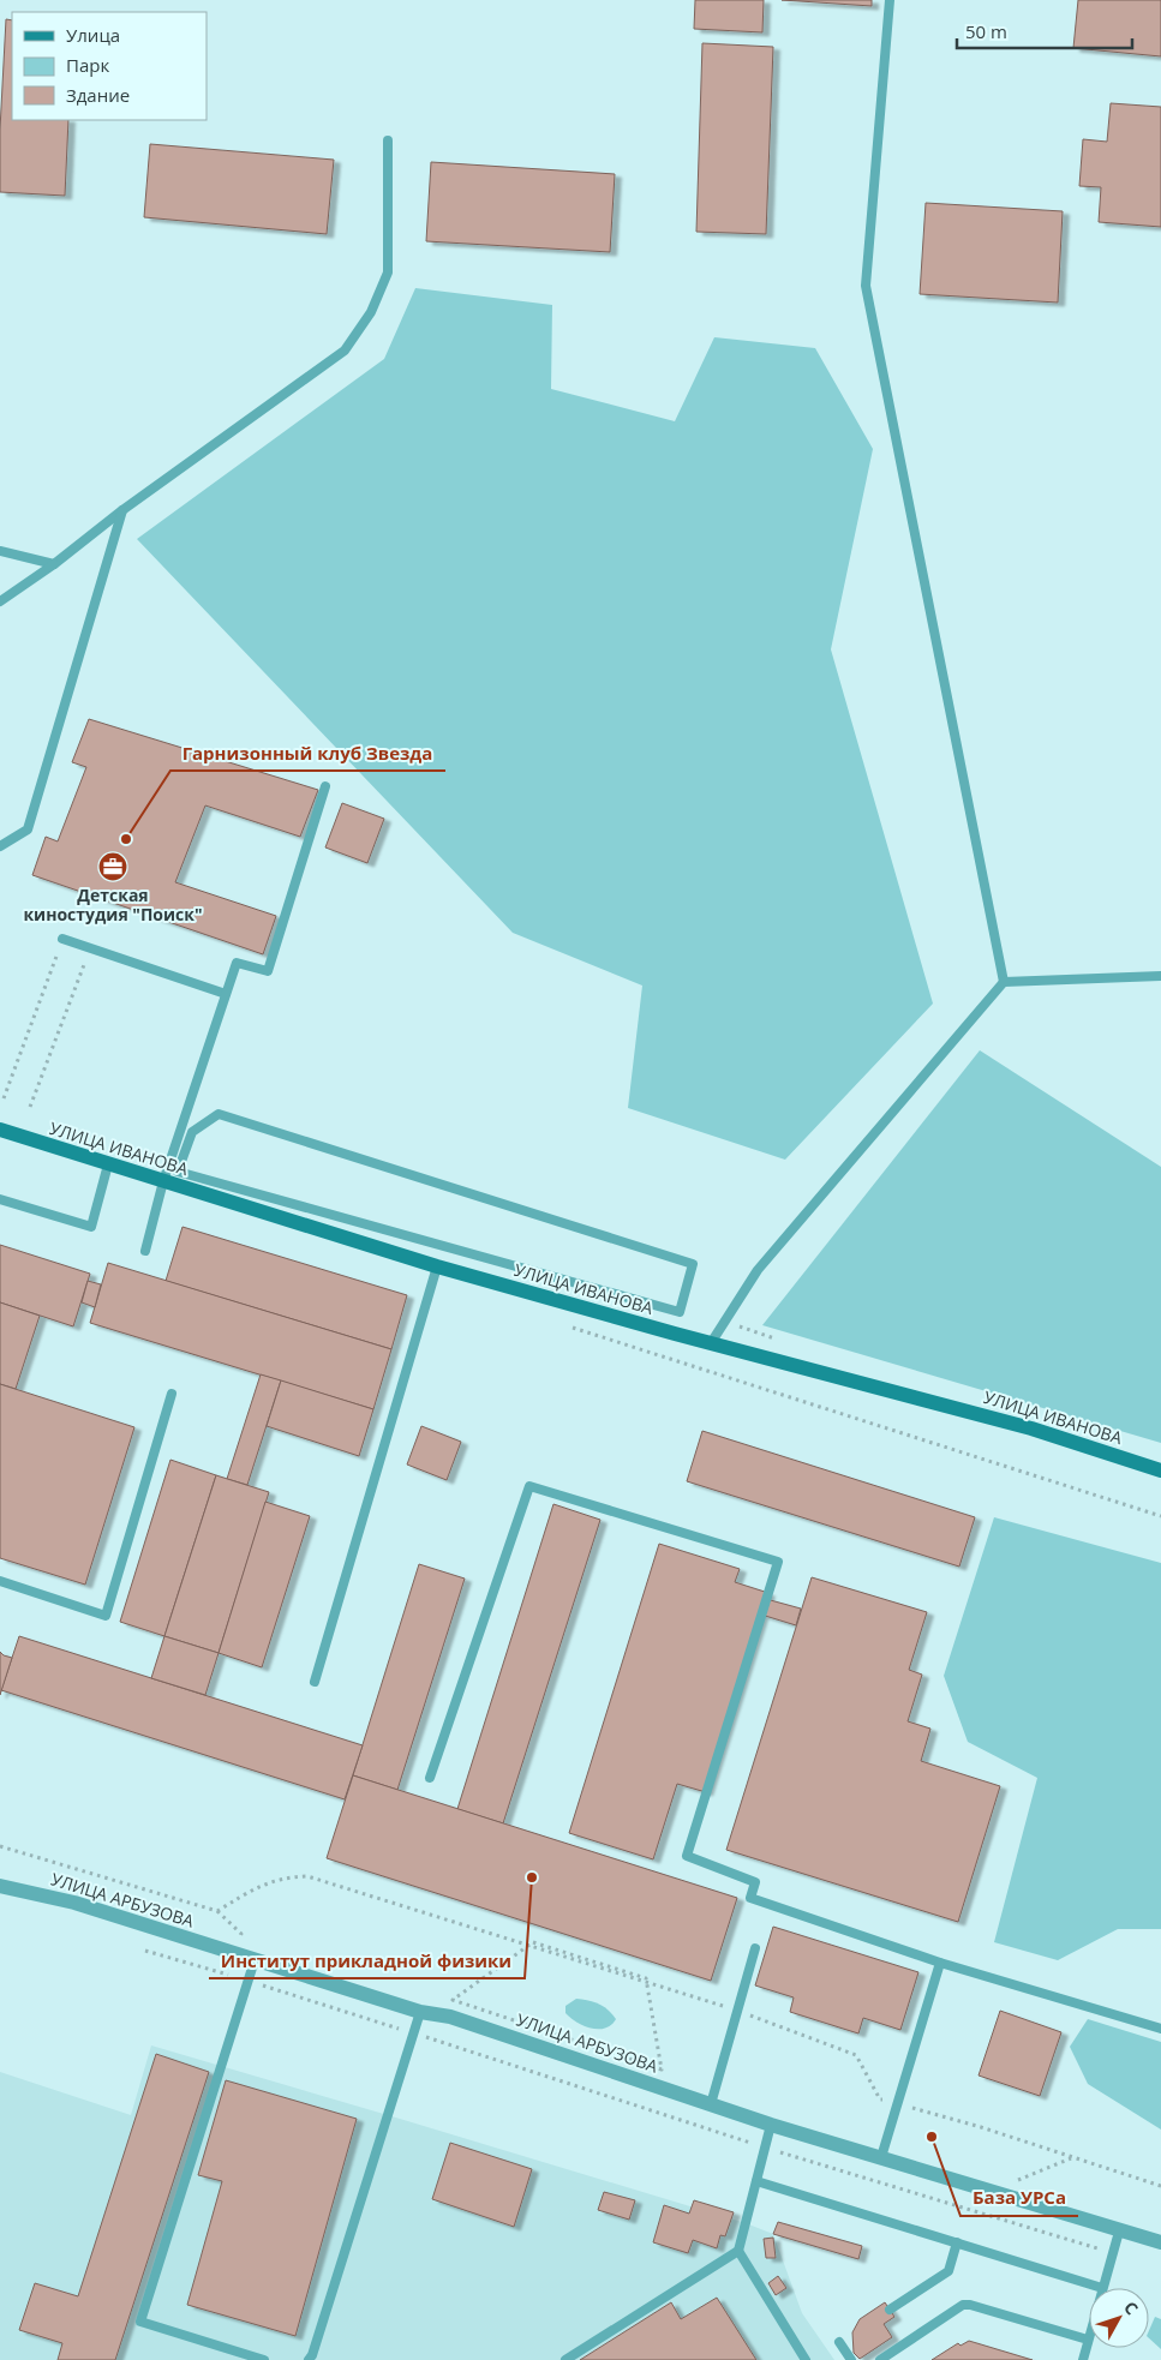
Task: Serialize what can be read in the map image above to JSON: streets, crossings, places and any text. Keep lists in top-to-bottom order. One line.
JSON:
{"streets":{"main road":["УЛИЦА ИВАНОВА"],"street":["УЛИЦА АРБУЗОВА"]},"places":{"other":["Гарнизонный клуб Звезда","Институт прикладной физики","База УРСа"],"office":["Детская киностудия \"Поиск\""]},"legend":["Улица","Парк","Здание"],"scale_bar":"50 m","north":"top right"}
